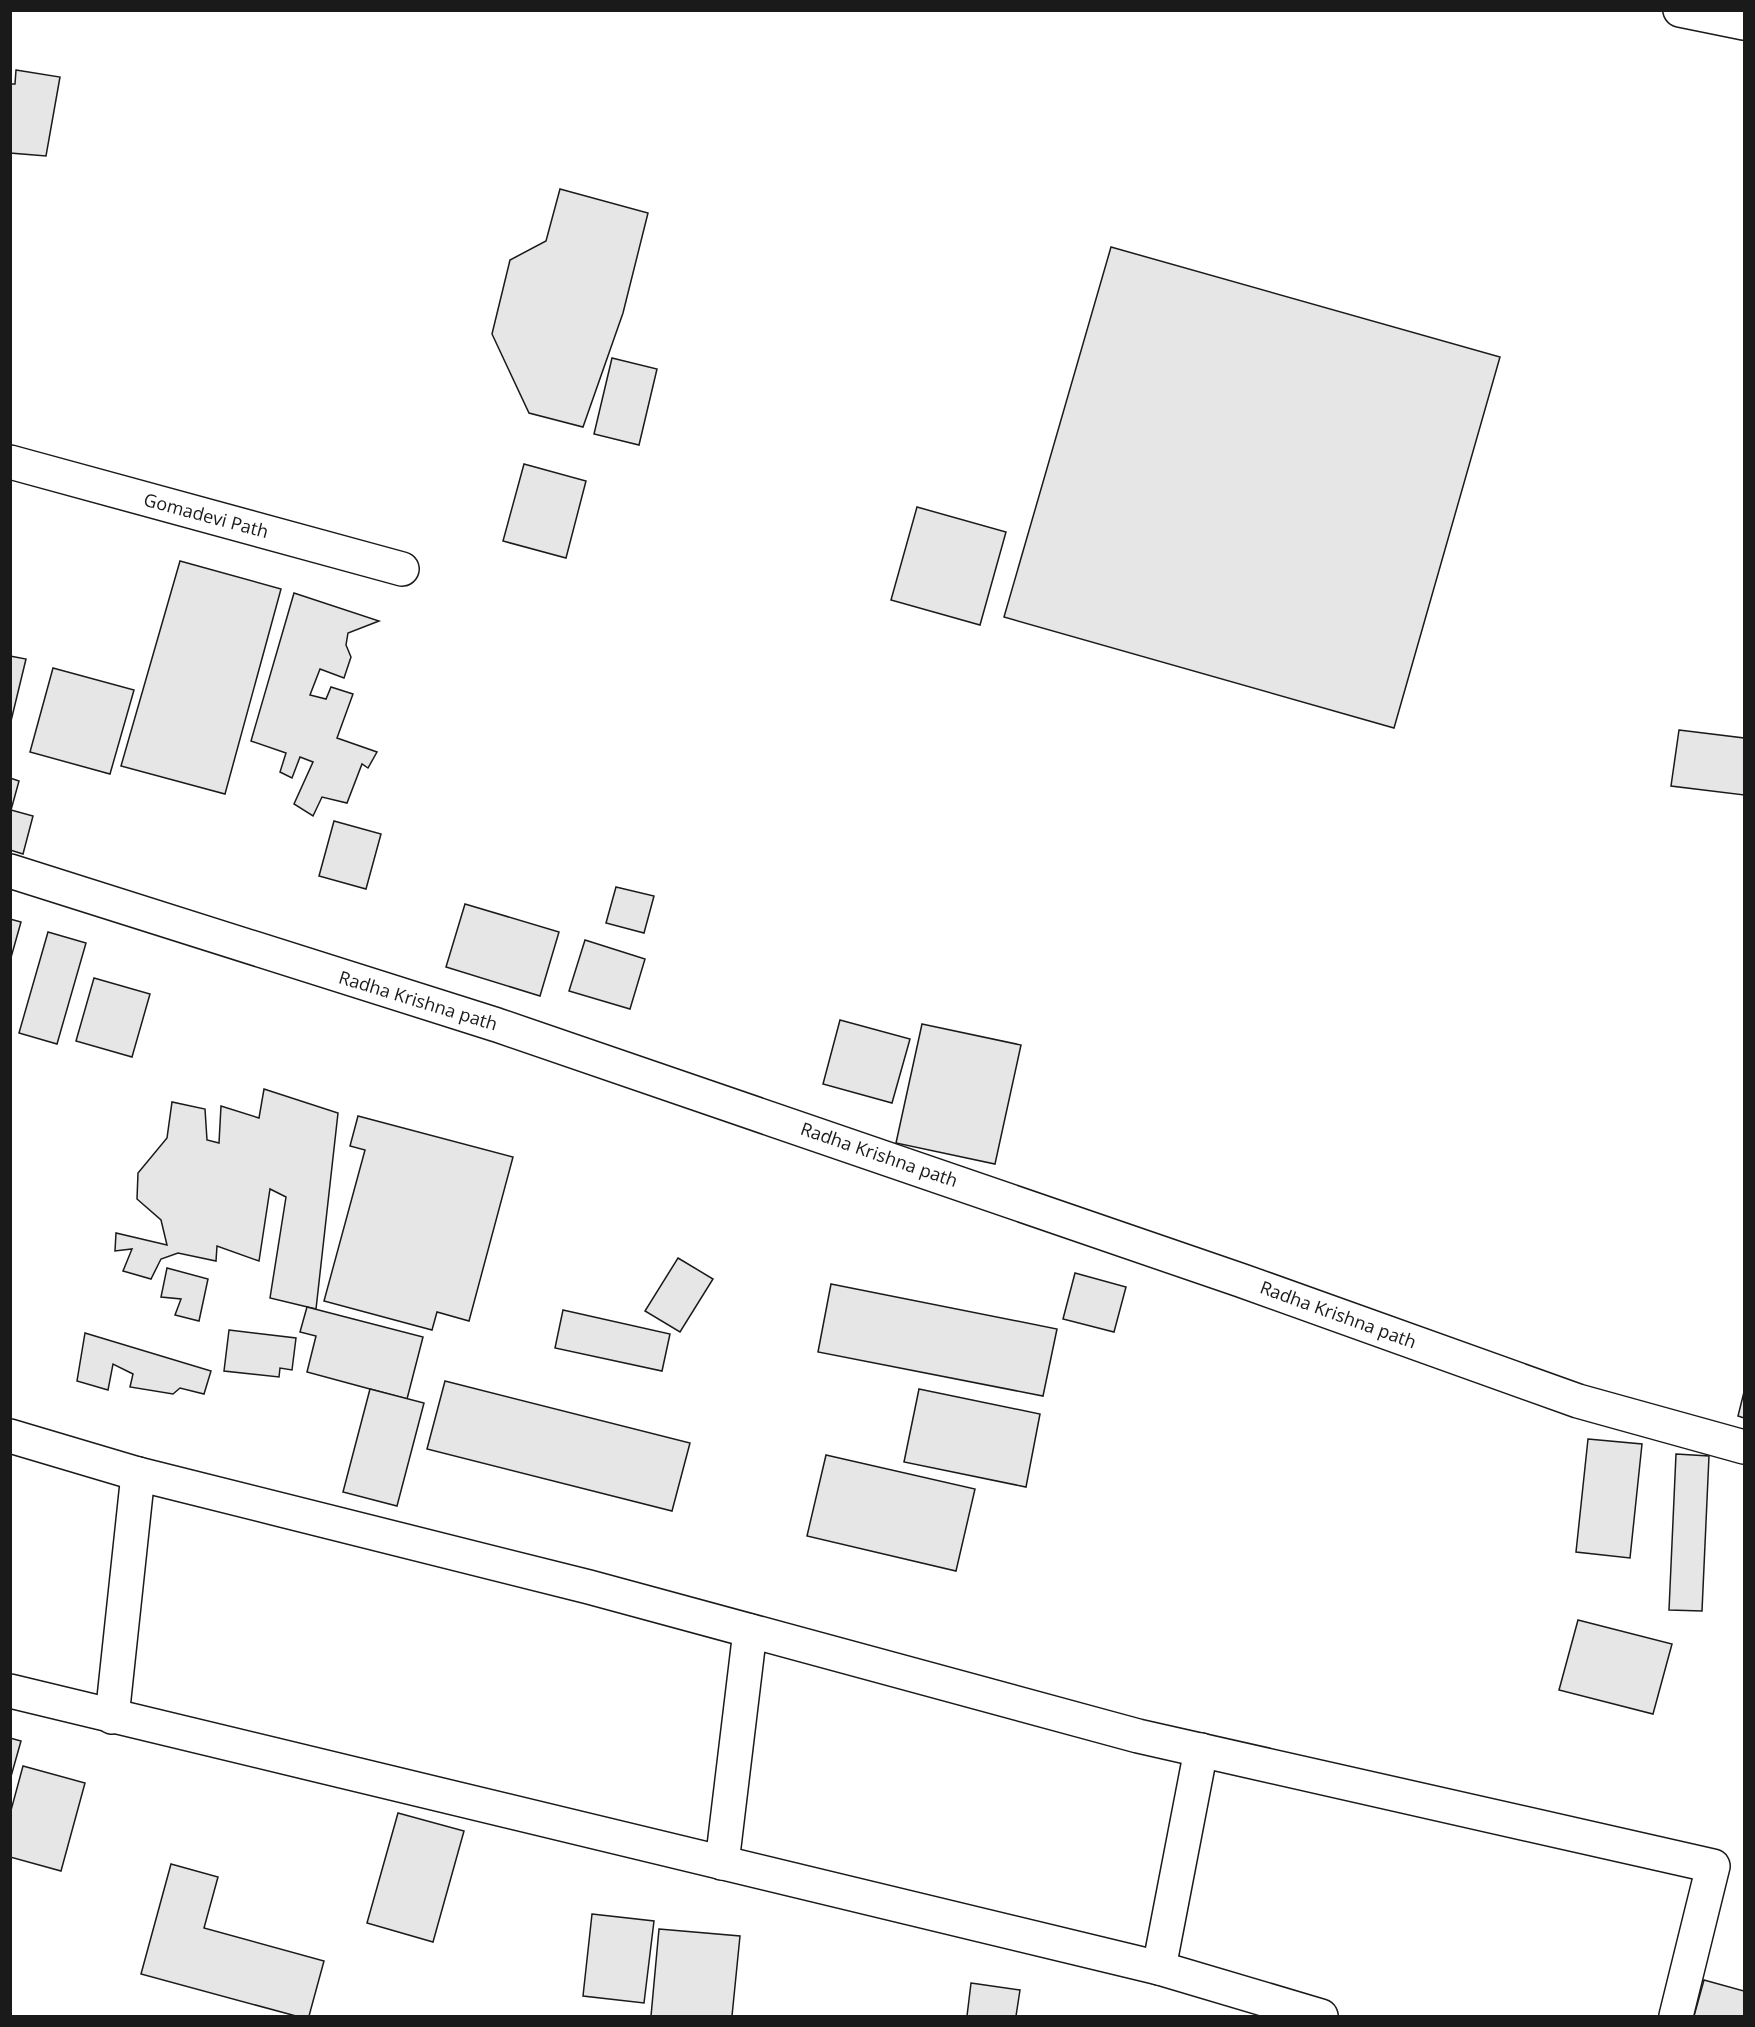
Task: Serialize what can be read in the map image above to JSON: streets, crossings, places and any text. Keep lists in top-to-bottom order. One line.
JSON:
{"streets":{"street":["Gomadevi Path","Radha Krishna path"]}}
